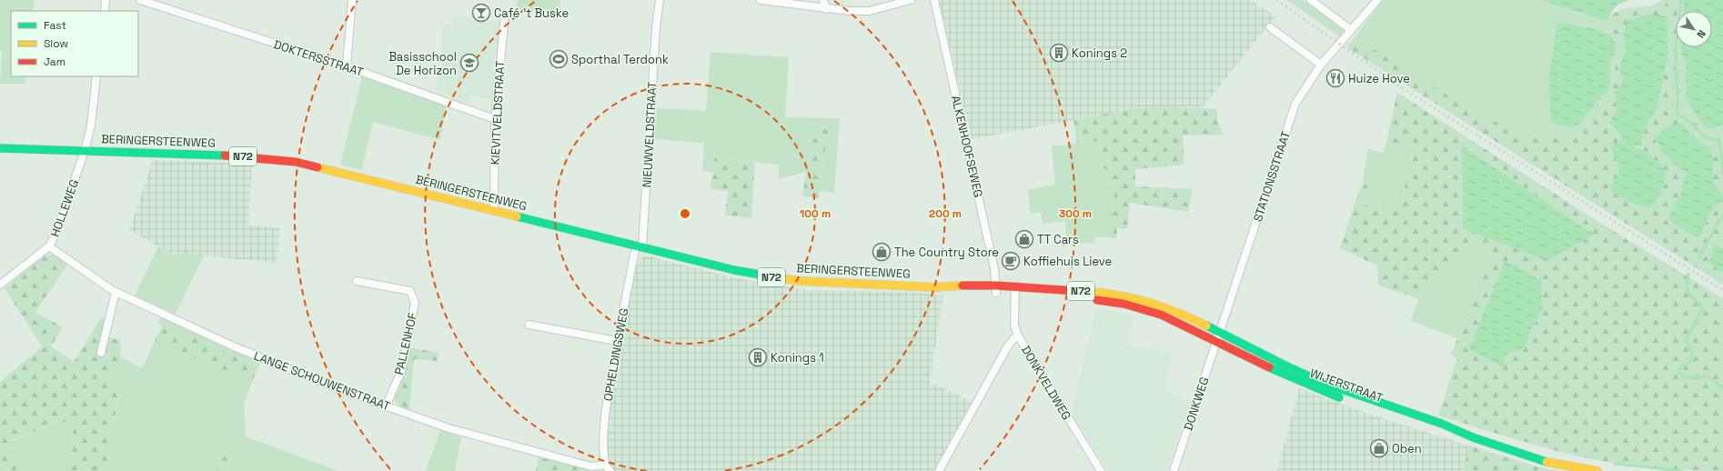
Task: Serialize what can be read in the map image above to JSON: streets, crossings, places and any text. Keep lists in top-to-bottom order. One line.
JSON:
{"streets":{"main road":["BERINGERSTEENWEG","N72","WIJERSTRAAT"],"street":["DOKTERSSTRAAT","KIEVITVELDSTRAAT","NIEUWVELDSTRAAT","ALKENHOOFSEWEG","STATIONSSTRAAT","HOLLEWEG","PALLENHOF","OPHELDINGSWEG","LANGE SCHOUWENSTRAAT","DONKVELDWEG","DONKWEG"]},"crossings":[["DOKTERSSTRAAT","KIEVITVELDSTRAAT"],["KIEVITVELDSTRAAT","BERINGERSTEENWEG"],["NIEUWVELDSTRAAT","BERINGERSTEENWEG"],["NIEUWVELDSTRAAT","OPHELDINGSWEG"],["BERINGERSTEENWEG","ALKENHOOFSEWEG"],["BERINGERSTEENWEG","STATIONSSTRAAT"],["BERINGERSTEENWEG","HOLLEWEG"],["BERINGERSTEENWEG","OPHELDINGSWEG"],["BERINGERSTEENWEG","DONKVELDWEG"],["BERINGERSTEENWEG","WIJERSTRAAT"],["BERINGERSTEENWEG","DONKWEG"],["STATIONSSTRAAT","WIJERSTRAAT"],["STATIONSSTRAAT","DONKWEG"],["HOLLEWEG","LANGE SCHOUWENSTRAAT"],["PALLENHOF","LANGE SCHOUWENSTRAAT"],["OPHELDINGSWEG","LANGE SCHOUWENSTRAAT"],["WIJERSTRAAT","DONKWEG"]],"places":{"bar":["Café 't Buske"],"building":["Konings 2","Konings 1"],"sports":["Sporthal Terdonk"],"school or university":["Basisschool De Horizon"],"restaurant":["Huize Hove"],"shop":["TT Cars","The Country Store","Oben"],"cafe":["Koffiehuis Lieve"]},"legend":["Fast","Slow","Jam"],"north":"bottom right","rings":["100 m","200 m","300 m"]}
